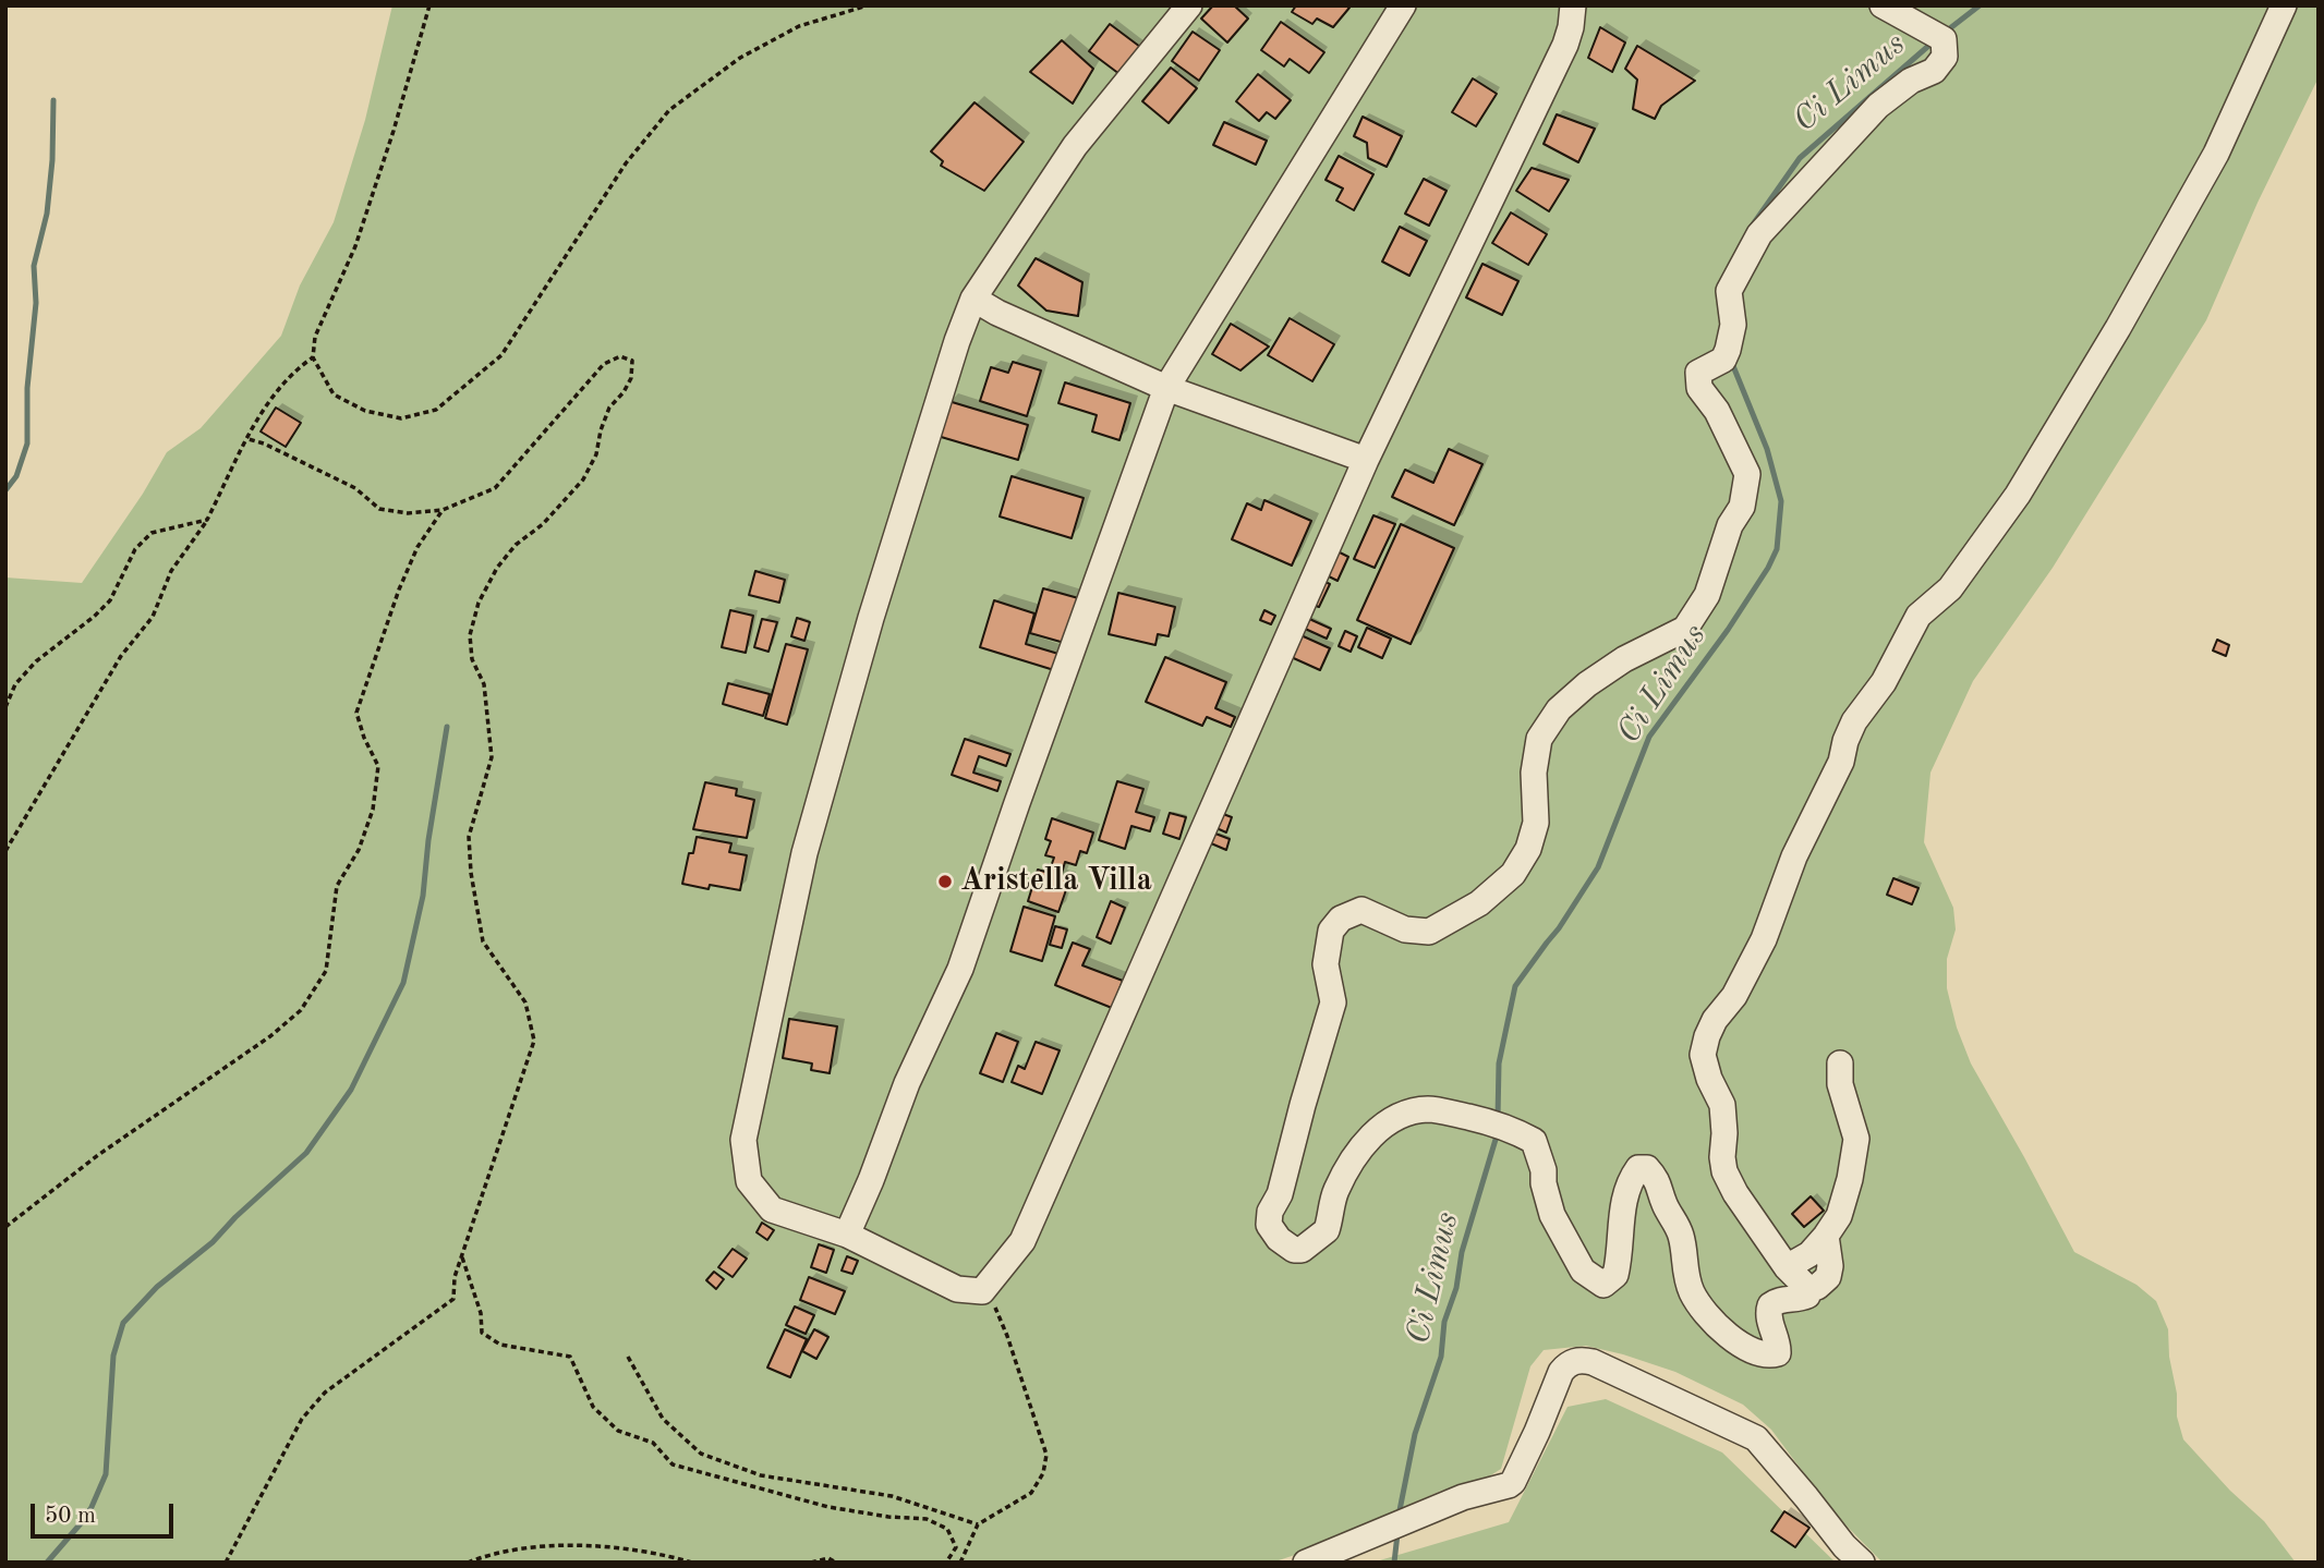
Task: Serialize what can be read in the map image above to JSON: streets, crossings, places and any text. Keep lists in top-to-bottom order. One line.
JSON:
{"water":["Ci Limus"],"places":["Aristella Villa"],"scale_bar":"50 m"}
